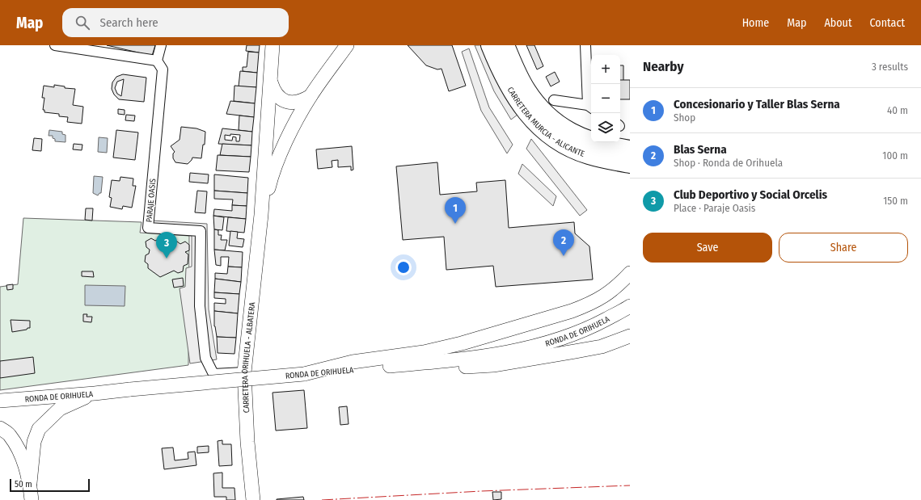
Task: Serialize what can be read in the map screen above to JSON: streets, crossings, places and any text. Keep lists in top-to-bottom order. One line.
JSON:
{"streets":{"highway":["CARRETERA MURCIA - ALICANTE"],"main road":["RONDA DE ORIHUELA","CARRETERA ORIHUELA - ALBATERA"],"street":["PARAJE OASIS"]},"crossings":[["PARAJE OASIS","CARRETERA ORIHUELA - ALBATERA"]],"scale_bar":"50 m","page":{"header":"Map","search":"Search here","nav":["Home","Map","About","Contact"],"heading":["Nearby","3 results"],"map_buttons":["+","−"],"list":[{"mark":"1","name":"Concesionario y Taller Blas Serna","note":"Shop","value":"40 m"},{"mark":"2","name":"Blas Serna","note":"Shop · Ronda de Orihuela","value":"100 m"},{"mark":"3","name":"Club Deportivo y Social Orcelis","note":"Place · Paraje Oasis","value":"150 m"}],"pins":["1","2","3"],"buttons":["Save","Share"],"scale":"50 m"}}
